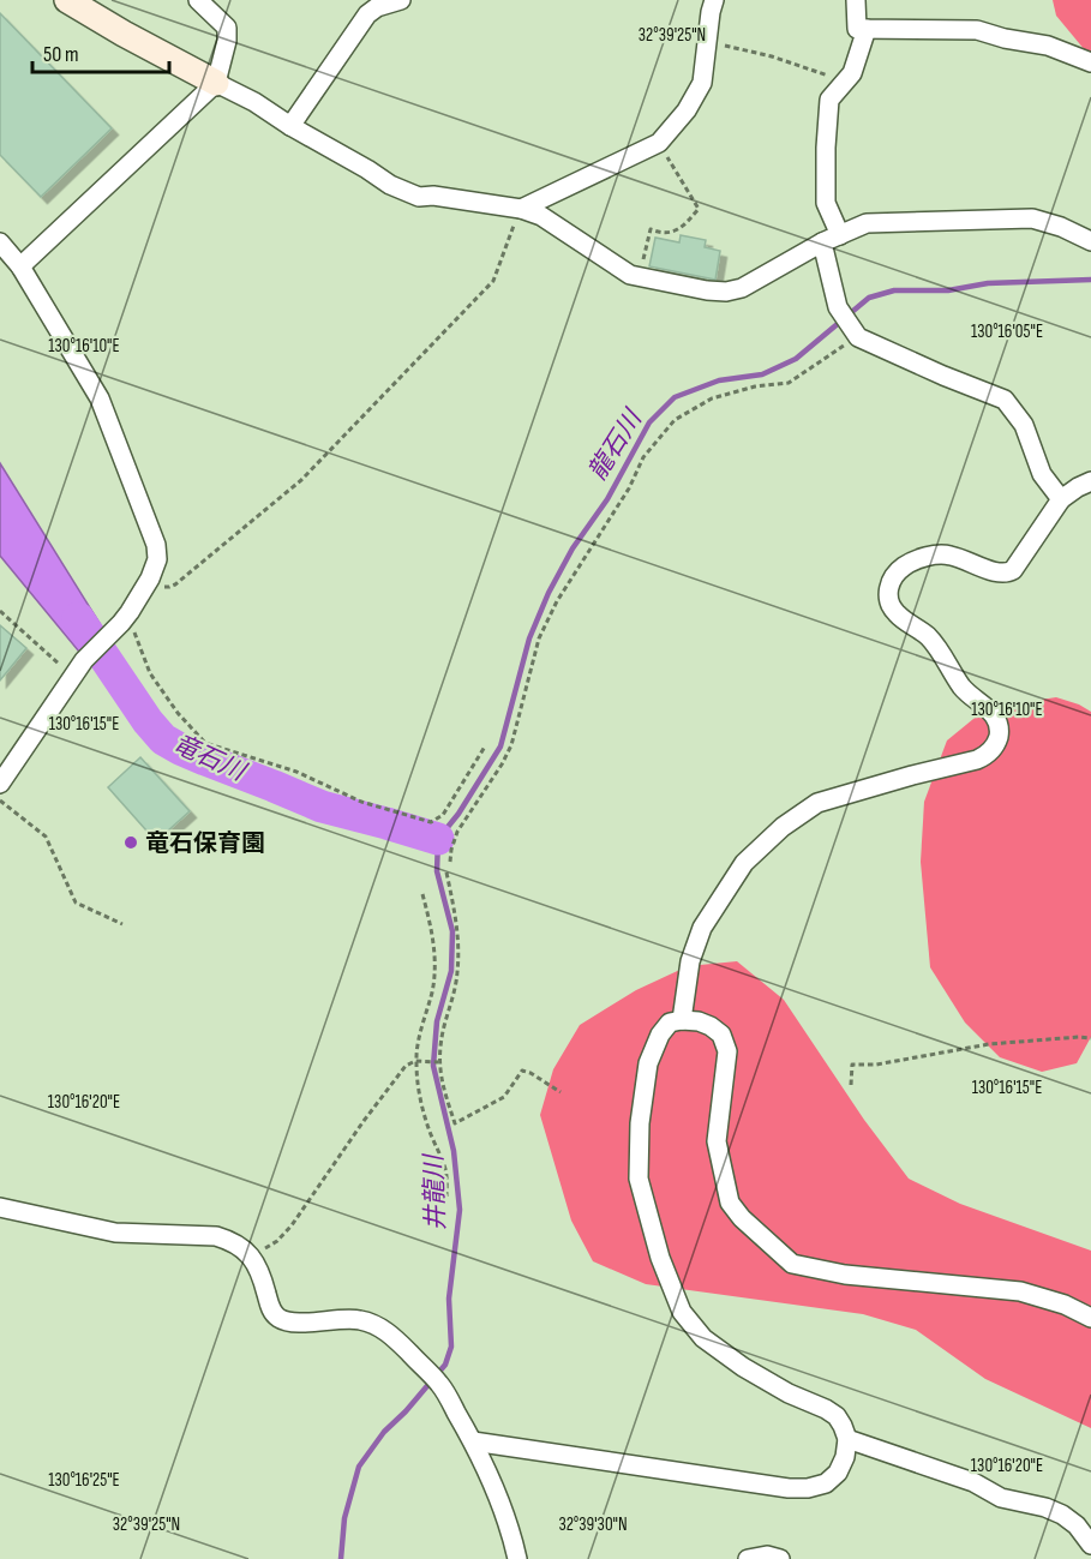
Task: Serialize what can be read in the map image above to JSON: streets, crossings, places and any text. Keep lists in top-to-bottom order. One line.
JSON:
{"water":["龍石川","竜石川","井龍川"],"places":["竜石保育園"],"scale_bar":"50 m","coordinates":["32°39'25\"N","130°16'05\"E","130°16'10\"E","130°16'15\"E","130°16'20\"E","130°16'25\"E","32°39'30\"N"]}
